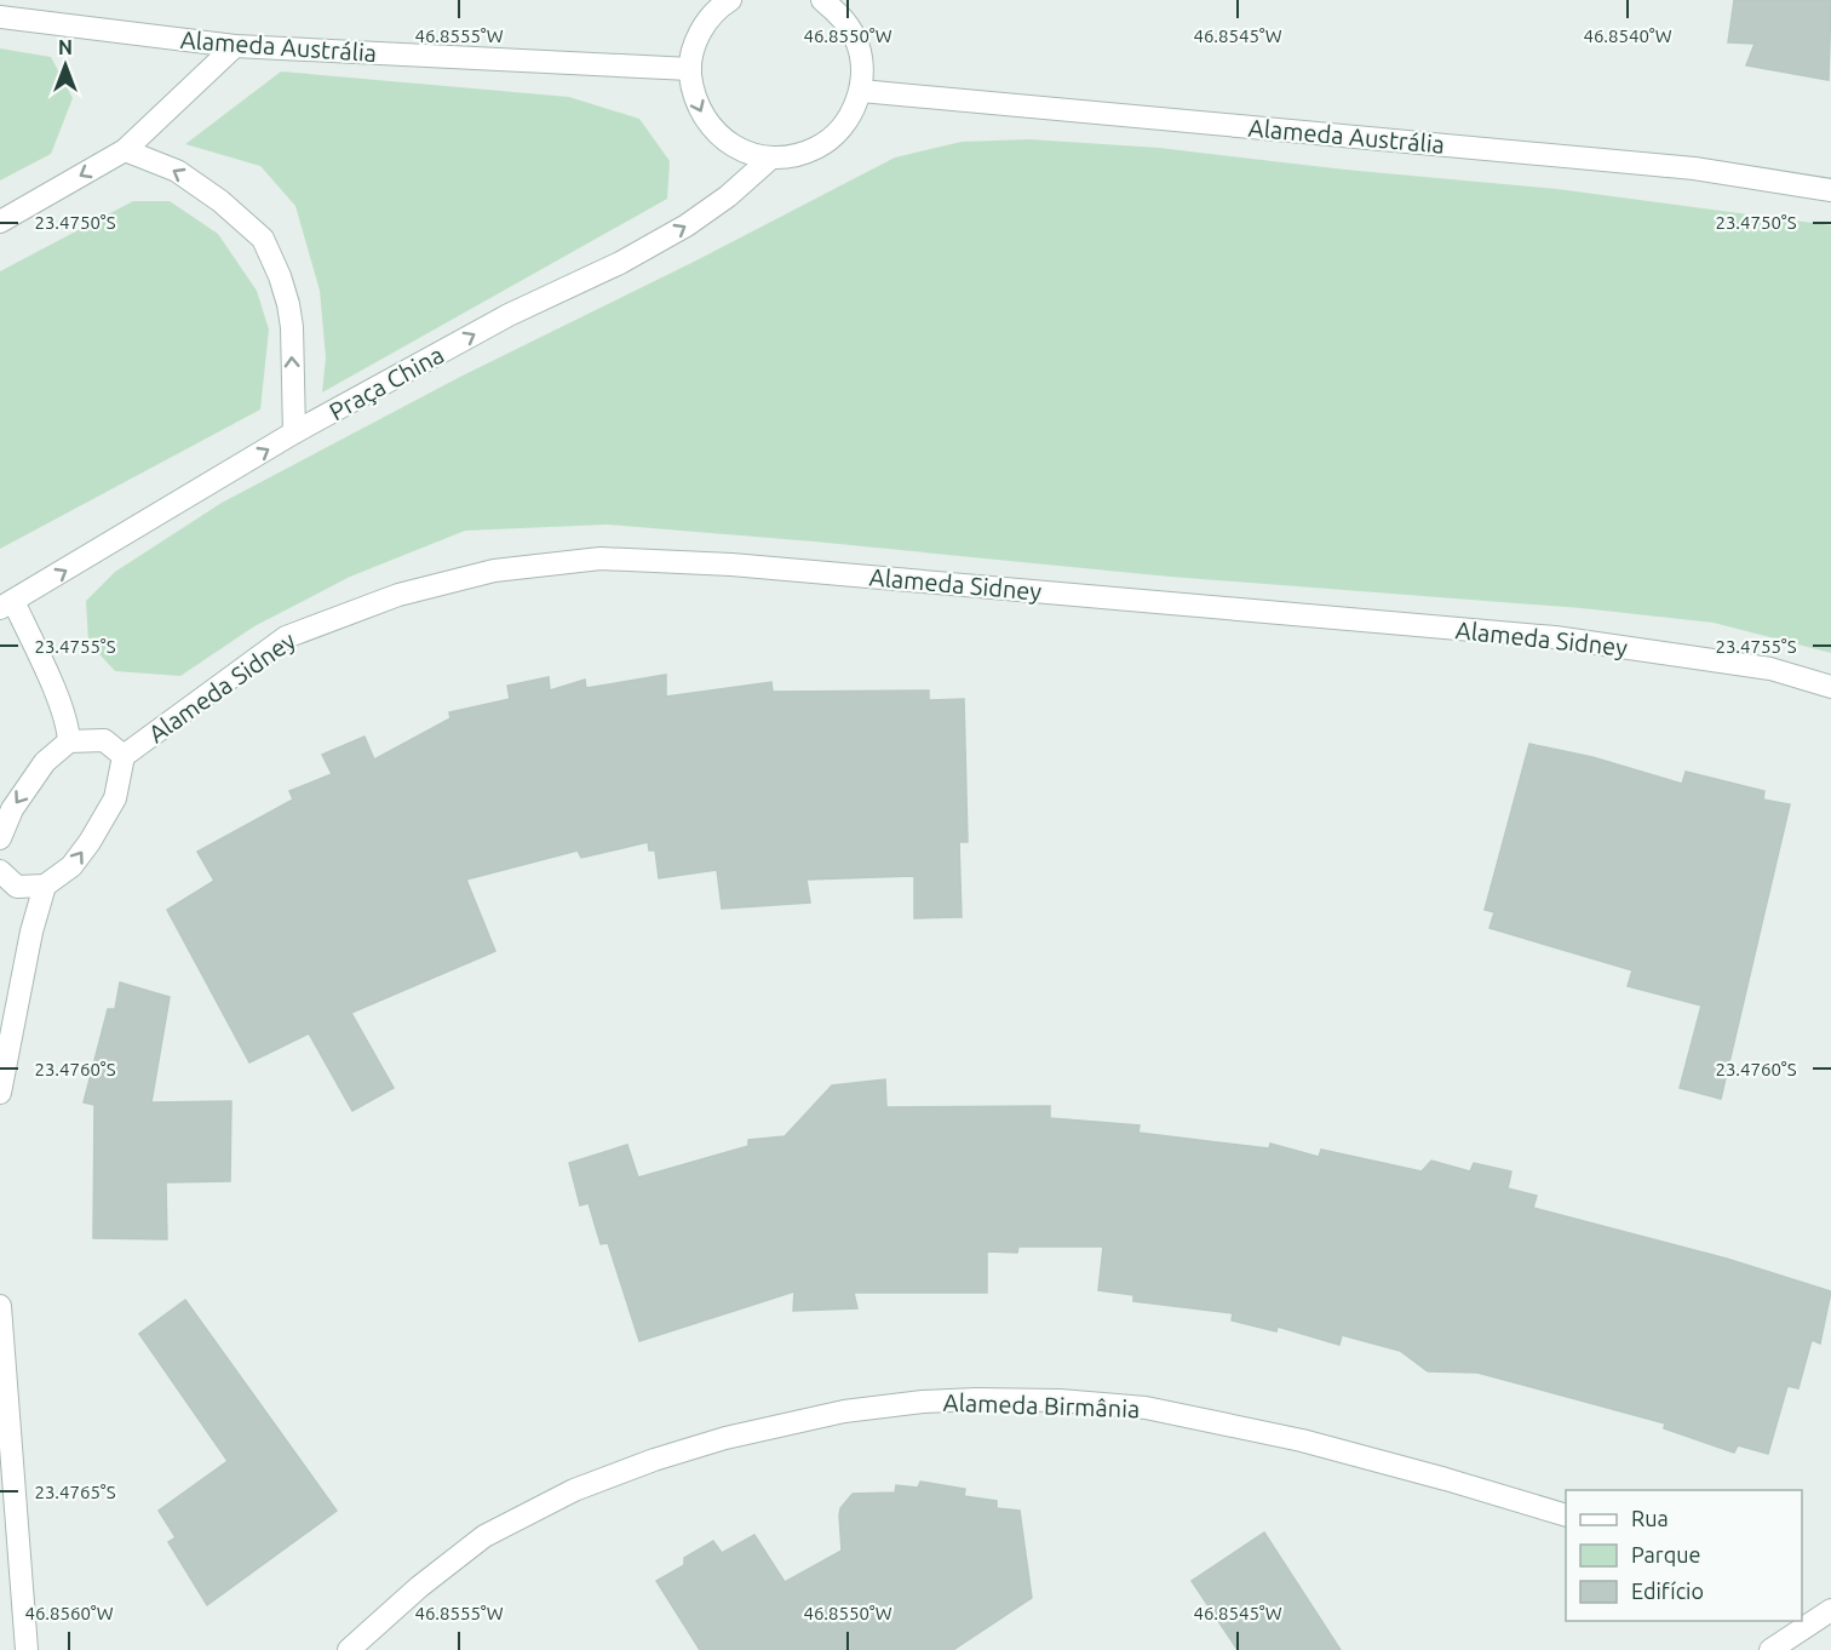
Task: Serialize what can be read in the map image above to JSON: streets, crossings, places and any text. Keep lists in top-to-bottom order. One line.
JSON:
{"streets":{"street":["Alameda Austrália","Praça China","Alameda Sidney","Alameda Birmânia"]},"one_way":["Praça China"],"legend":["Rua","Parque","Edifício"],"north":"top","coordinates":["46.8555°W","46.8550°W","46.8545°W","46.8540°W","23.4750°S","23.4755°S","23.4760°S","23.4765°S","46.8560°W"]}
